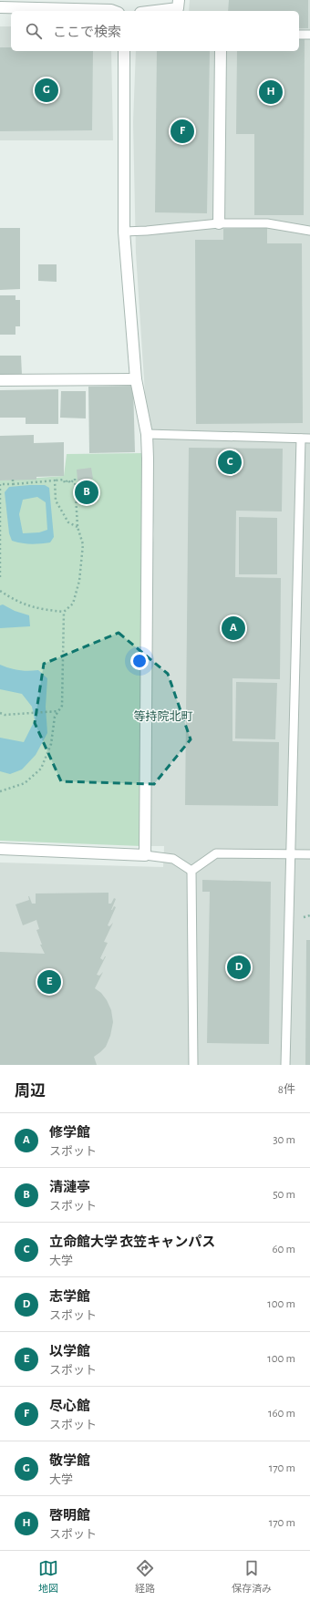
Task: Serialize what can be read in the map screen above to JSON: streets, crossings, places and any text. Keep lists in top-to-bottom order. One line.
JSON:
{"districts":["等持院北町"],"page":{"search":"ここで検索","pins":["G","H","F","C","B","A","D","E"],"heading":["周辺","8件"],"list":[{"mark":"A","name":"修学館","note":"スポット","value":"30 m"},{"mark":"B","name":"清漣亭","note":"スポット","value":"50 m"},{"mark":"C","name":"立命館大学 衣笠キャンパス","note":"大学","value":"60 m"},{"mark":"D","name":"志学館","note":"スポット","value":"100 m"},{"mark":"E","name":"以学館","note":"スポット","value":"100 m"},{"mark":"F","name":"尽心館","note":"スポット","value":"160 m"},{"mark":"G","name":"敬学館","note":"大学","value":"170 m"},{"mark":"H","name":"啓明館","note":"スポット","value":"170 m"}],"nav":["地図","経路","保存済み"]}}
